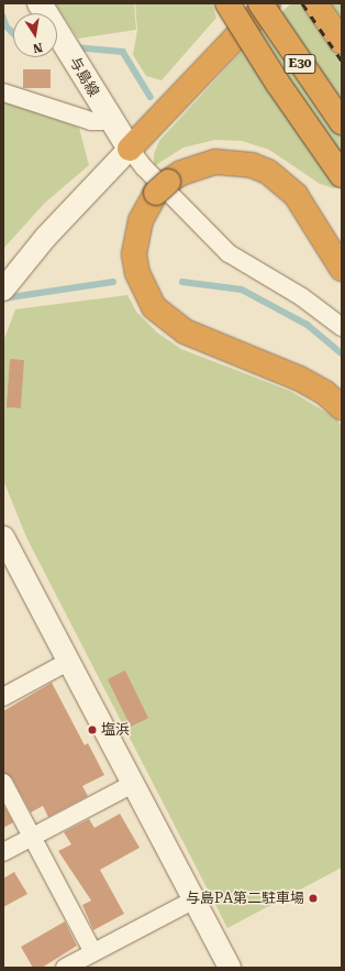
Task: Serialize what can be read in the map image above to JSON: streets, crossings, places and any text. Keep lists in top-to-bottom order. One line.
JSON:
{"streets":{"highway":["E30"],"main road":["与島線"]},"places":["塩浜","与島PA第二駐車場"],"north":"bottom"}
